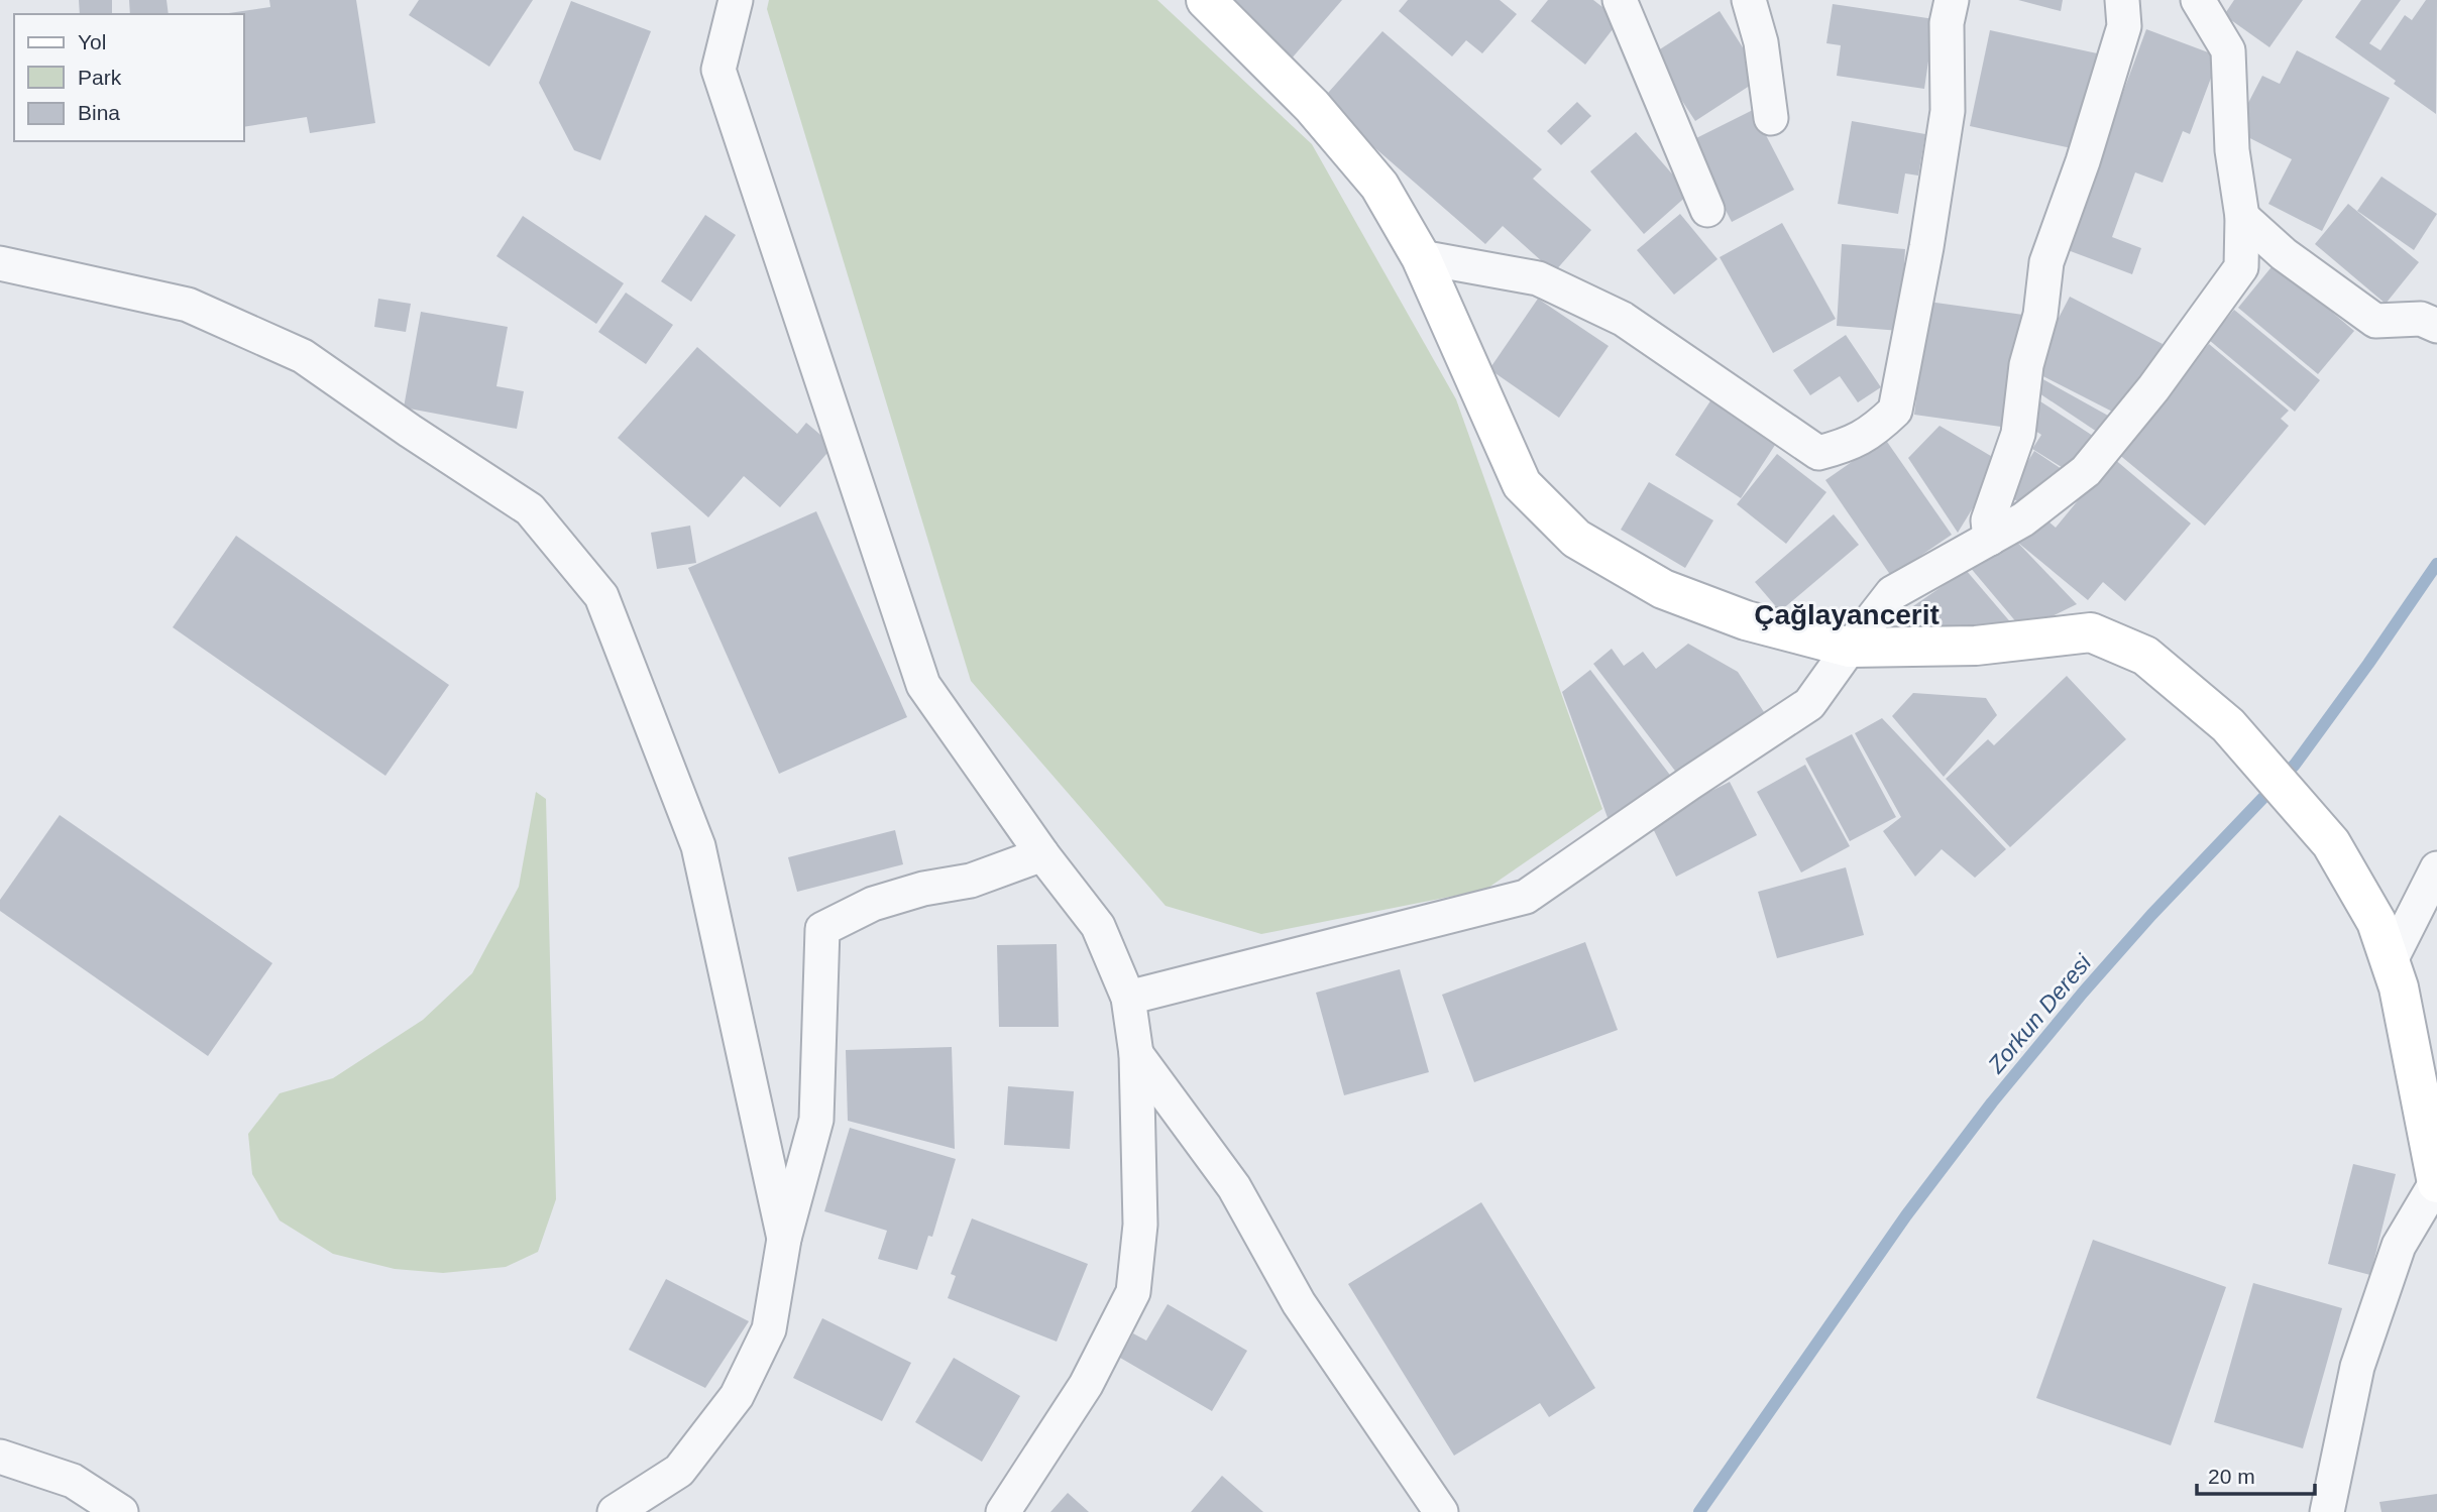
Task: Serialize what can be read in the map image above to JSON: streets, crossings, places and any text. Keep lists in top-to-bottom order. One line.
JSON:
{"districts":["Çağlayancerit"],"water":["Zorkun Deresi"],"legend":["Yol","Park","Bina"],"scale_bar":"20 m"}
